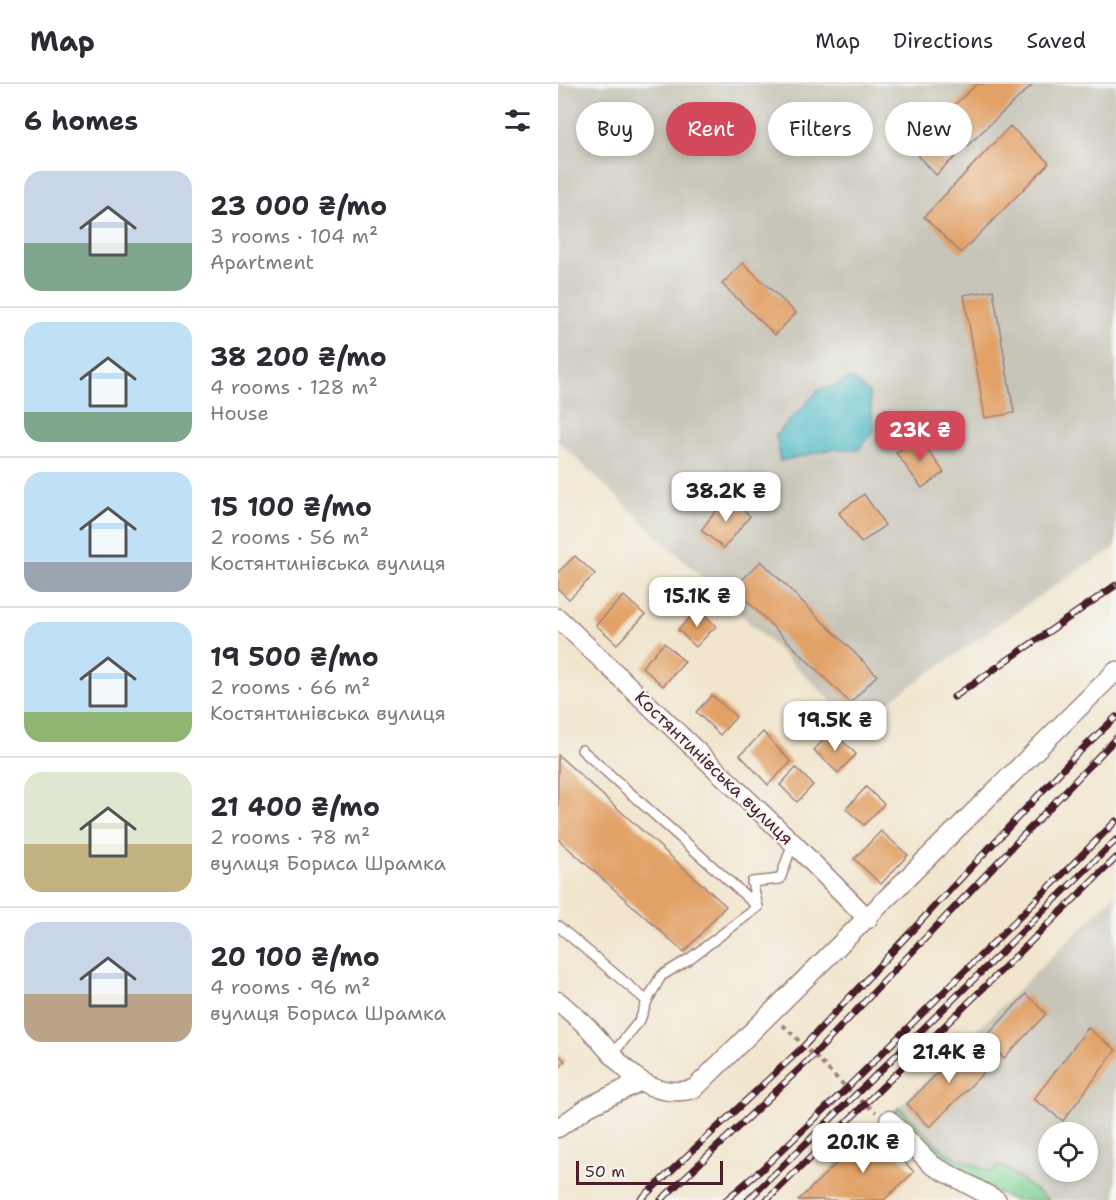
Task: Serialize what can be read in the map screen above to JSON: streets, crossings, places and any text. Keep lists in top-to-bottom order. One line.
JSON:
{"streets":{"street":["Костянтинівська вулиця"]},"scale_bar":"50 m","page":{"header":"Map","nav":["Map","Directions","Saved"],"heading":"6 homes","chip":["Buy","Rent","Filters","New"],"list":[{"name":"23 000 ₴/mo","note":"3 rooms · 104 m² · Apartment"},{"name":"38 200 ₴/mo","note":"4 rooms · 128 m² · House"},{"name":"15 100 ₴/mo","note":"2 rooms · 56 m² · Костянтинівська вулиця"},{"name":"19 500 ₴/mo","note":"2 rooms · 66 m² · Костянтинівська вулиця"},{"name":"21 400 ₴/mo","note":"2 rooms · 78 m² · вулиця Бориса Шрамка"},{"name":"20 100 ₴/mo","note":"4 rooms · 96 m² · вулиця Бориса Шрамка"}],"price":["23K ₴","38.2K ₴","15.1K ₴","19.5K ₴","21.4K ₴","20.1K ₴"],"scale":"50 m"}}
